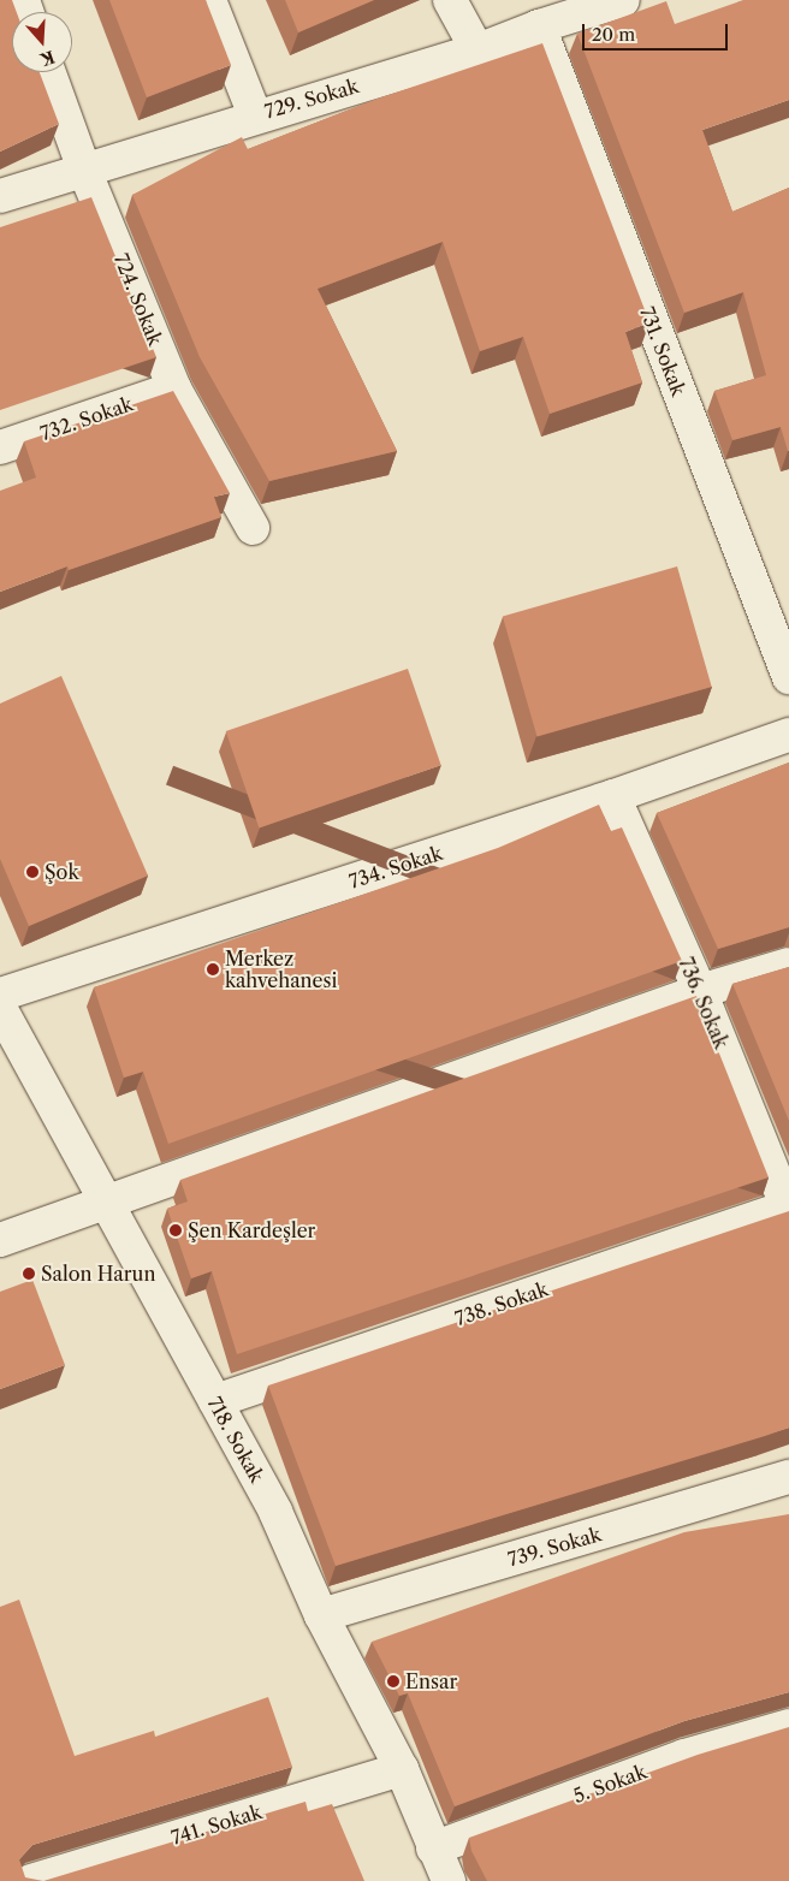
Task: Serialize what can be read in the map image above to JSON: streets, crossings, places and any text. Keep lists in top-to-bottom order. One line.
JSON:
{"streets":{"street":["729. Sokak","724. Sokak","731. Sokak","732. Sokak","734. Sokak","736. Sokak","738. Sokak","718. Sokak","739. Sokak","5. Sokak","741. Sokak"]},"crossings":[["729. Sokak","724. Sokak"],["729. Sokak","731. Sokak"],["724. Sokak","732. Sokak"],["734. Sokak","736. Sokak"],["736. Sokak","738. Sokak"],["738. Sokak","718. Sokak"],["718. Sokak","739. Sokak"],["718. Sokak","5. Sokak"],["718. Sokak","741. Sokak"]],"places":["Şok","Merkez kahvehanesi","Şen Kardeşler","Salon Harun","Ensar"],"scale_bar":"20 m","north":"bottom"}
